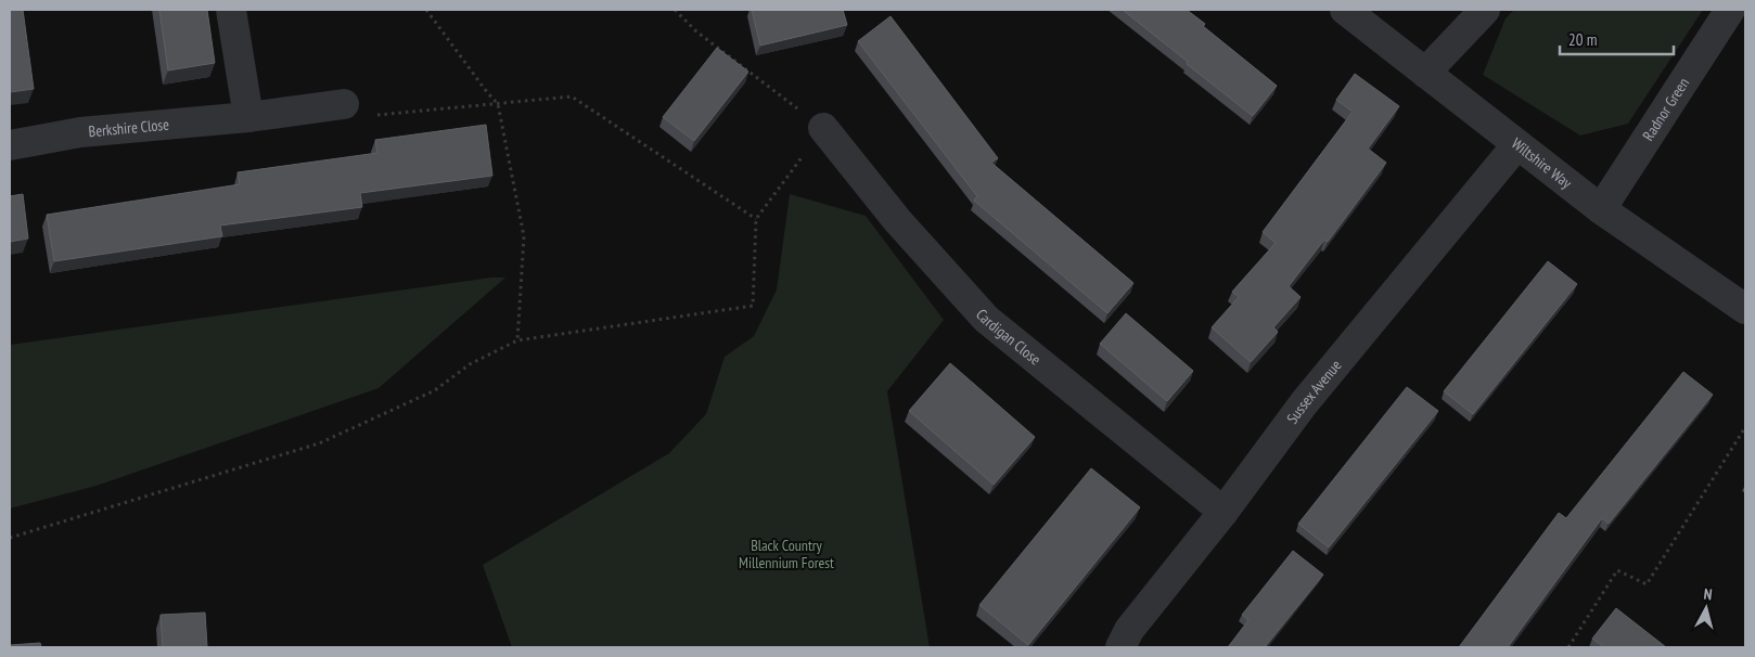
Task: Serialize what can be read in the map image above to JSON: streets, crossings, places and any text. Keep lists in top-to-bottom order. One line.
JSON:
{"streets":{"street":["Radnor Green","Berkshire Close","Wiltshire Way","Cardigan Close","Sussex Avenue"]},"crossings":[["Radnor Green","Wiltshire Way"],["Wiltshire Way","Sussex Avenue"],["Cardigan Close","Sussex Avenue"]],"parks":["Black Country Millennium Forest"],"scale_bar":"20 m","north":"top"}
